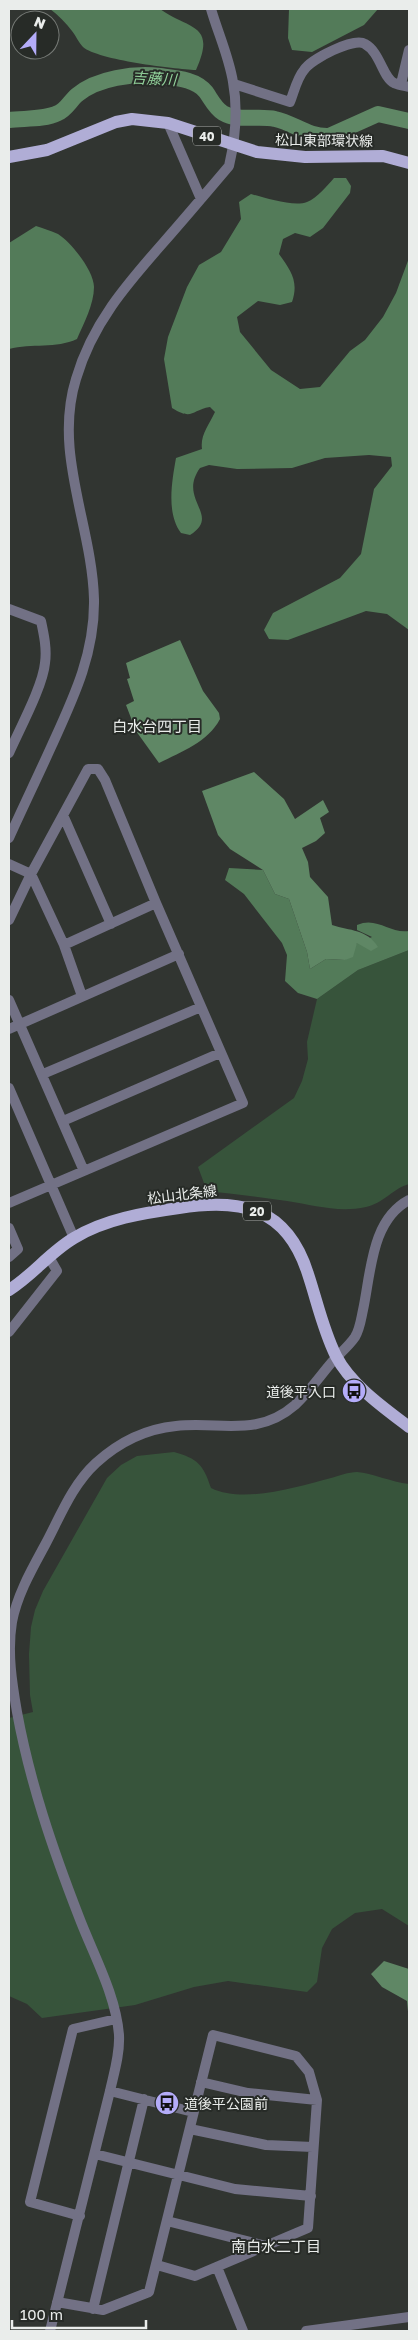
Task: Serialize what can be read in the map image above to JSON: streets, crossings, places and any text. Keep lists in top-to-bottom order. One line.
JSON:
{"streets":{"main road":["40","松山東部環状線","松山北条線","20"]},"districts":["白水台四丁目","南白水二丁目"],"water":["吉藤川"],"places":{"bus stop":["道後平入口","道後平公園前"]},"scale_bar":"100 m","north":"top"}
